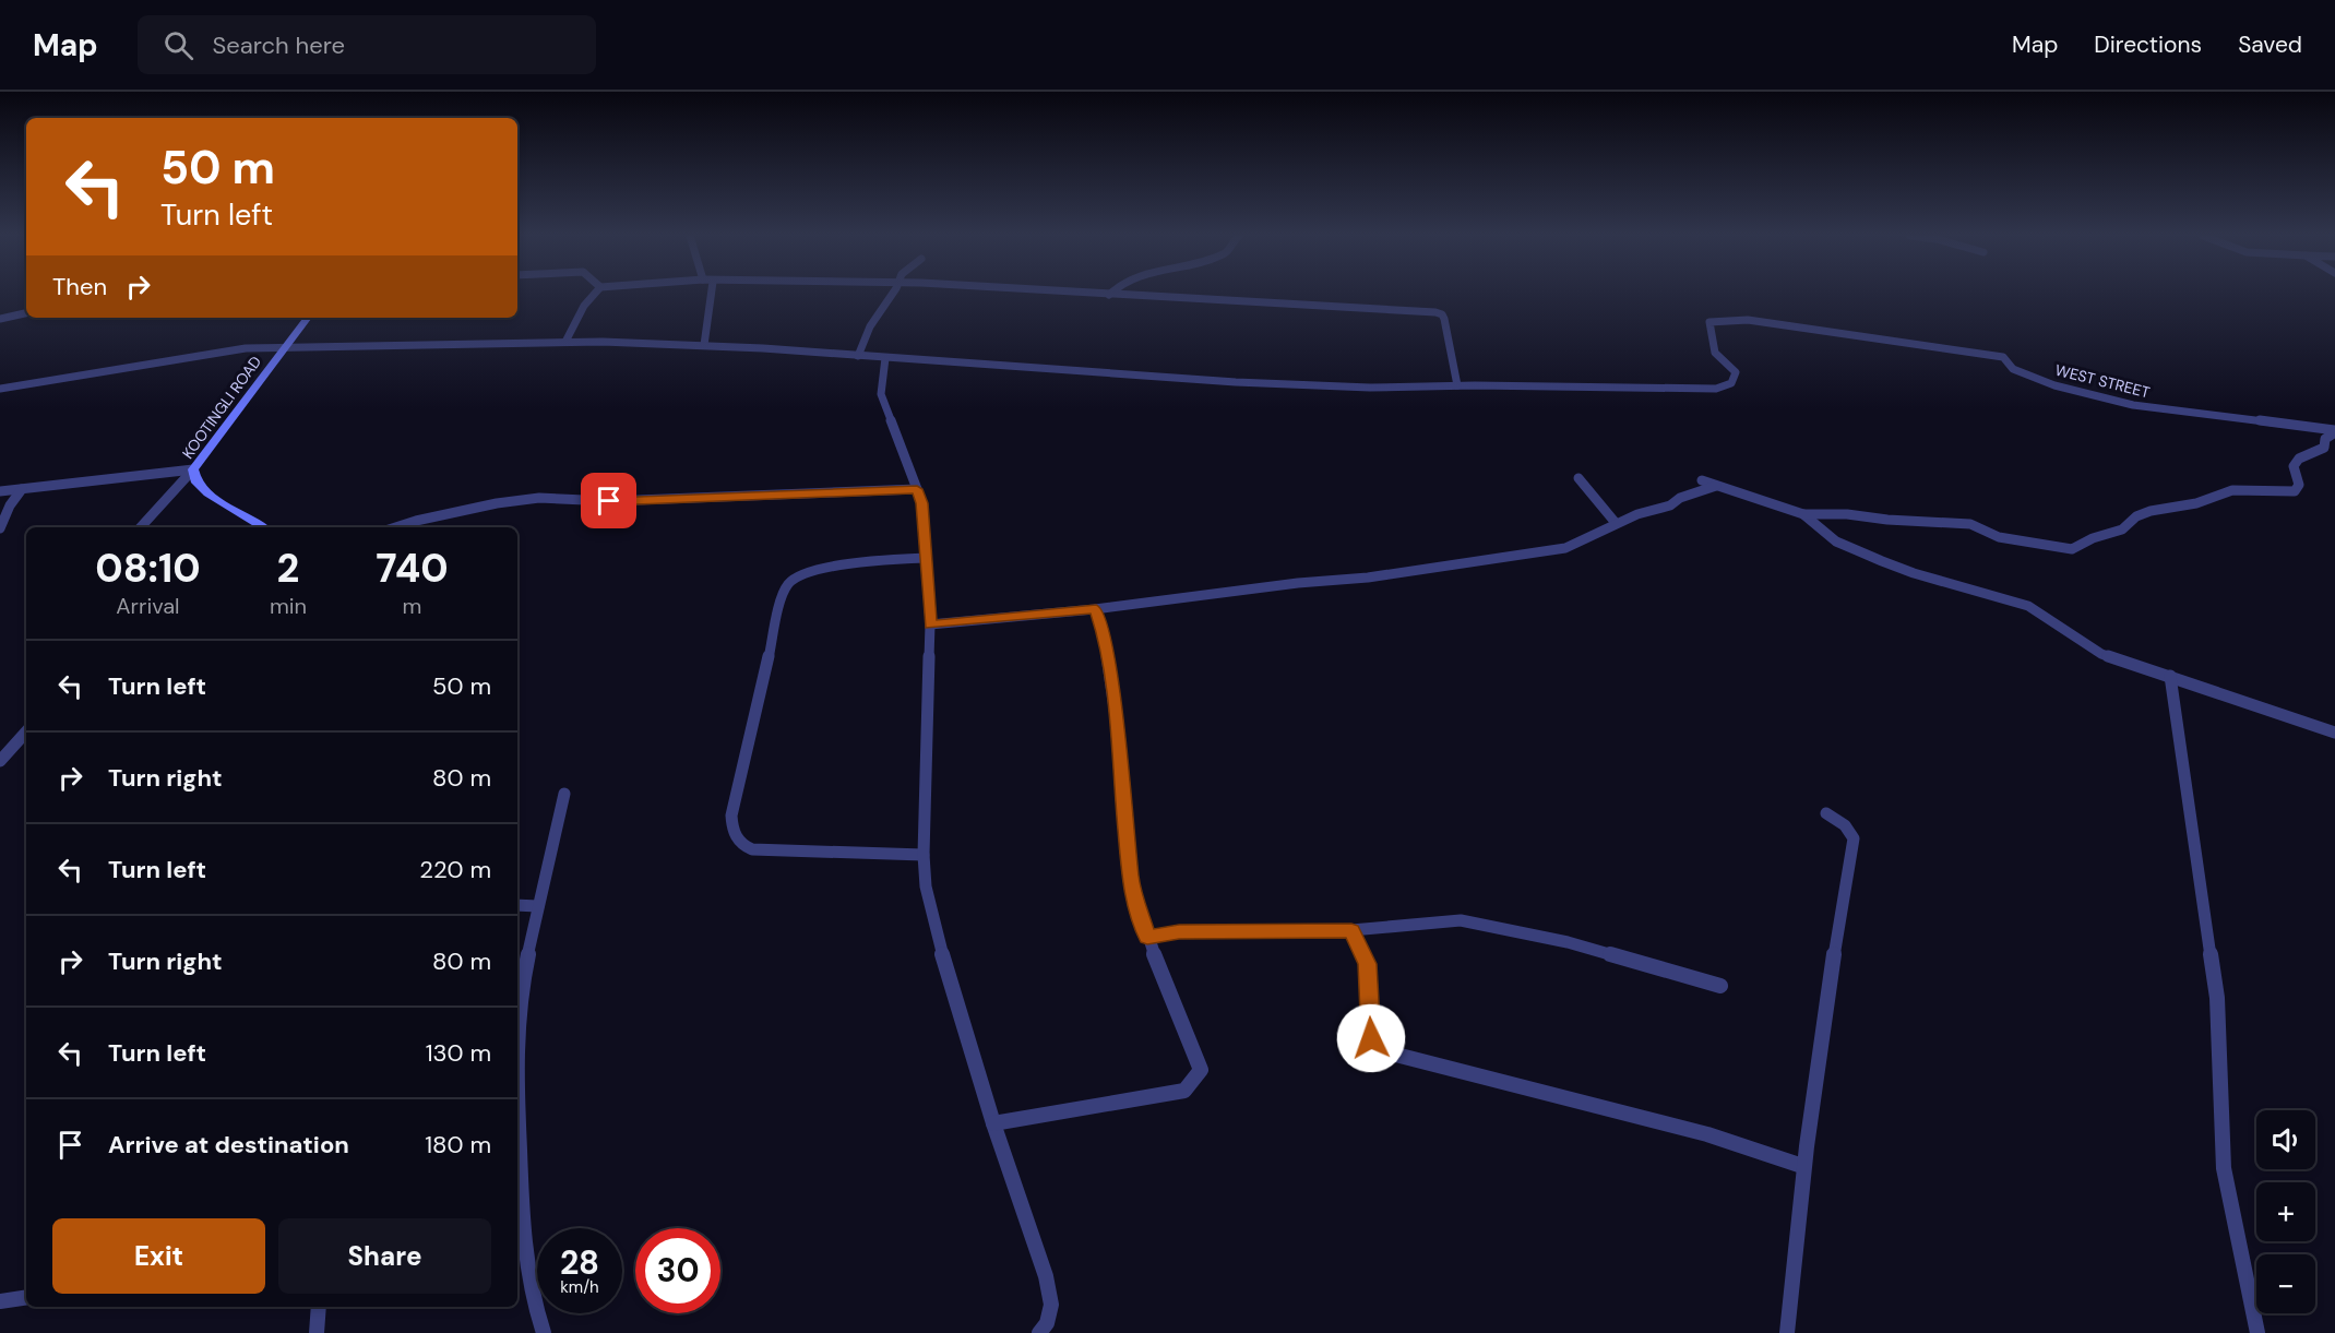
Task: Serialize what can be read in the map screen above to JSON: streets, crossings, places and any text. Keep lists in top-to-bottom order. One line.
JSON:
{"streets":{"street":["WEST STREET","KOOTINGLI ROAD"]},"page":{"header":"Map","search":"Search here","nav":["Map","Directions","Saved"],"turn":["50 m","Turn left"],"then":"Then","eta":["08:10","Arrival","2","min","740","m"],"list":[{"name":"Turn left","value":"50 m"},{"name":"Turn right","value":"80 m"},{"name":"Turn left","value":"220 m"},{"name":"Turn right","value":"80 m"},{"name":"Turn left","value":"130 m"},{"name":"Arrive at destination","value":"180 m"}],"map_buttons":["+","−"],"buttons":["Exit","Share"],"speed":"28 km/h","limit":"30"}}
